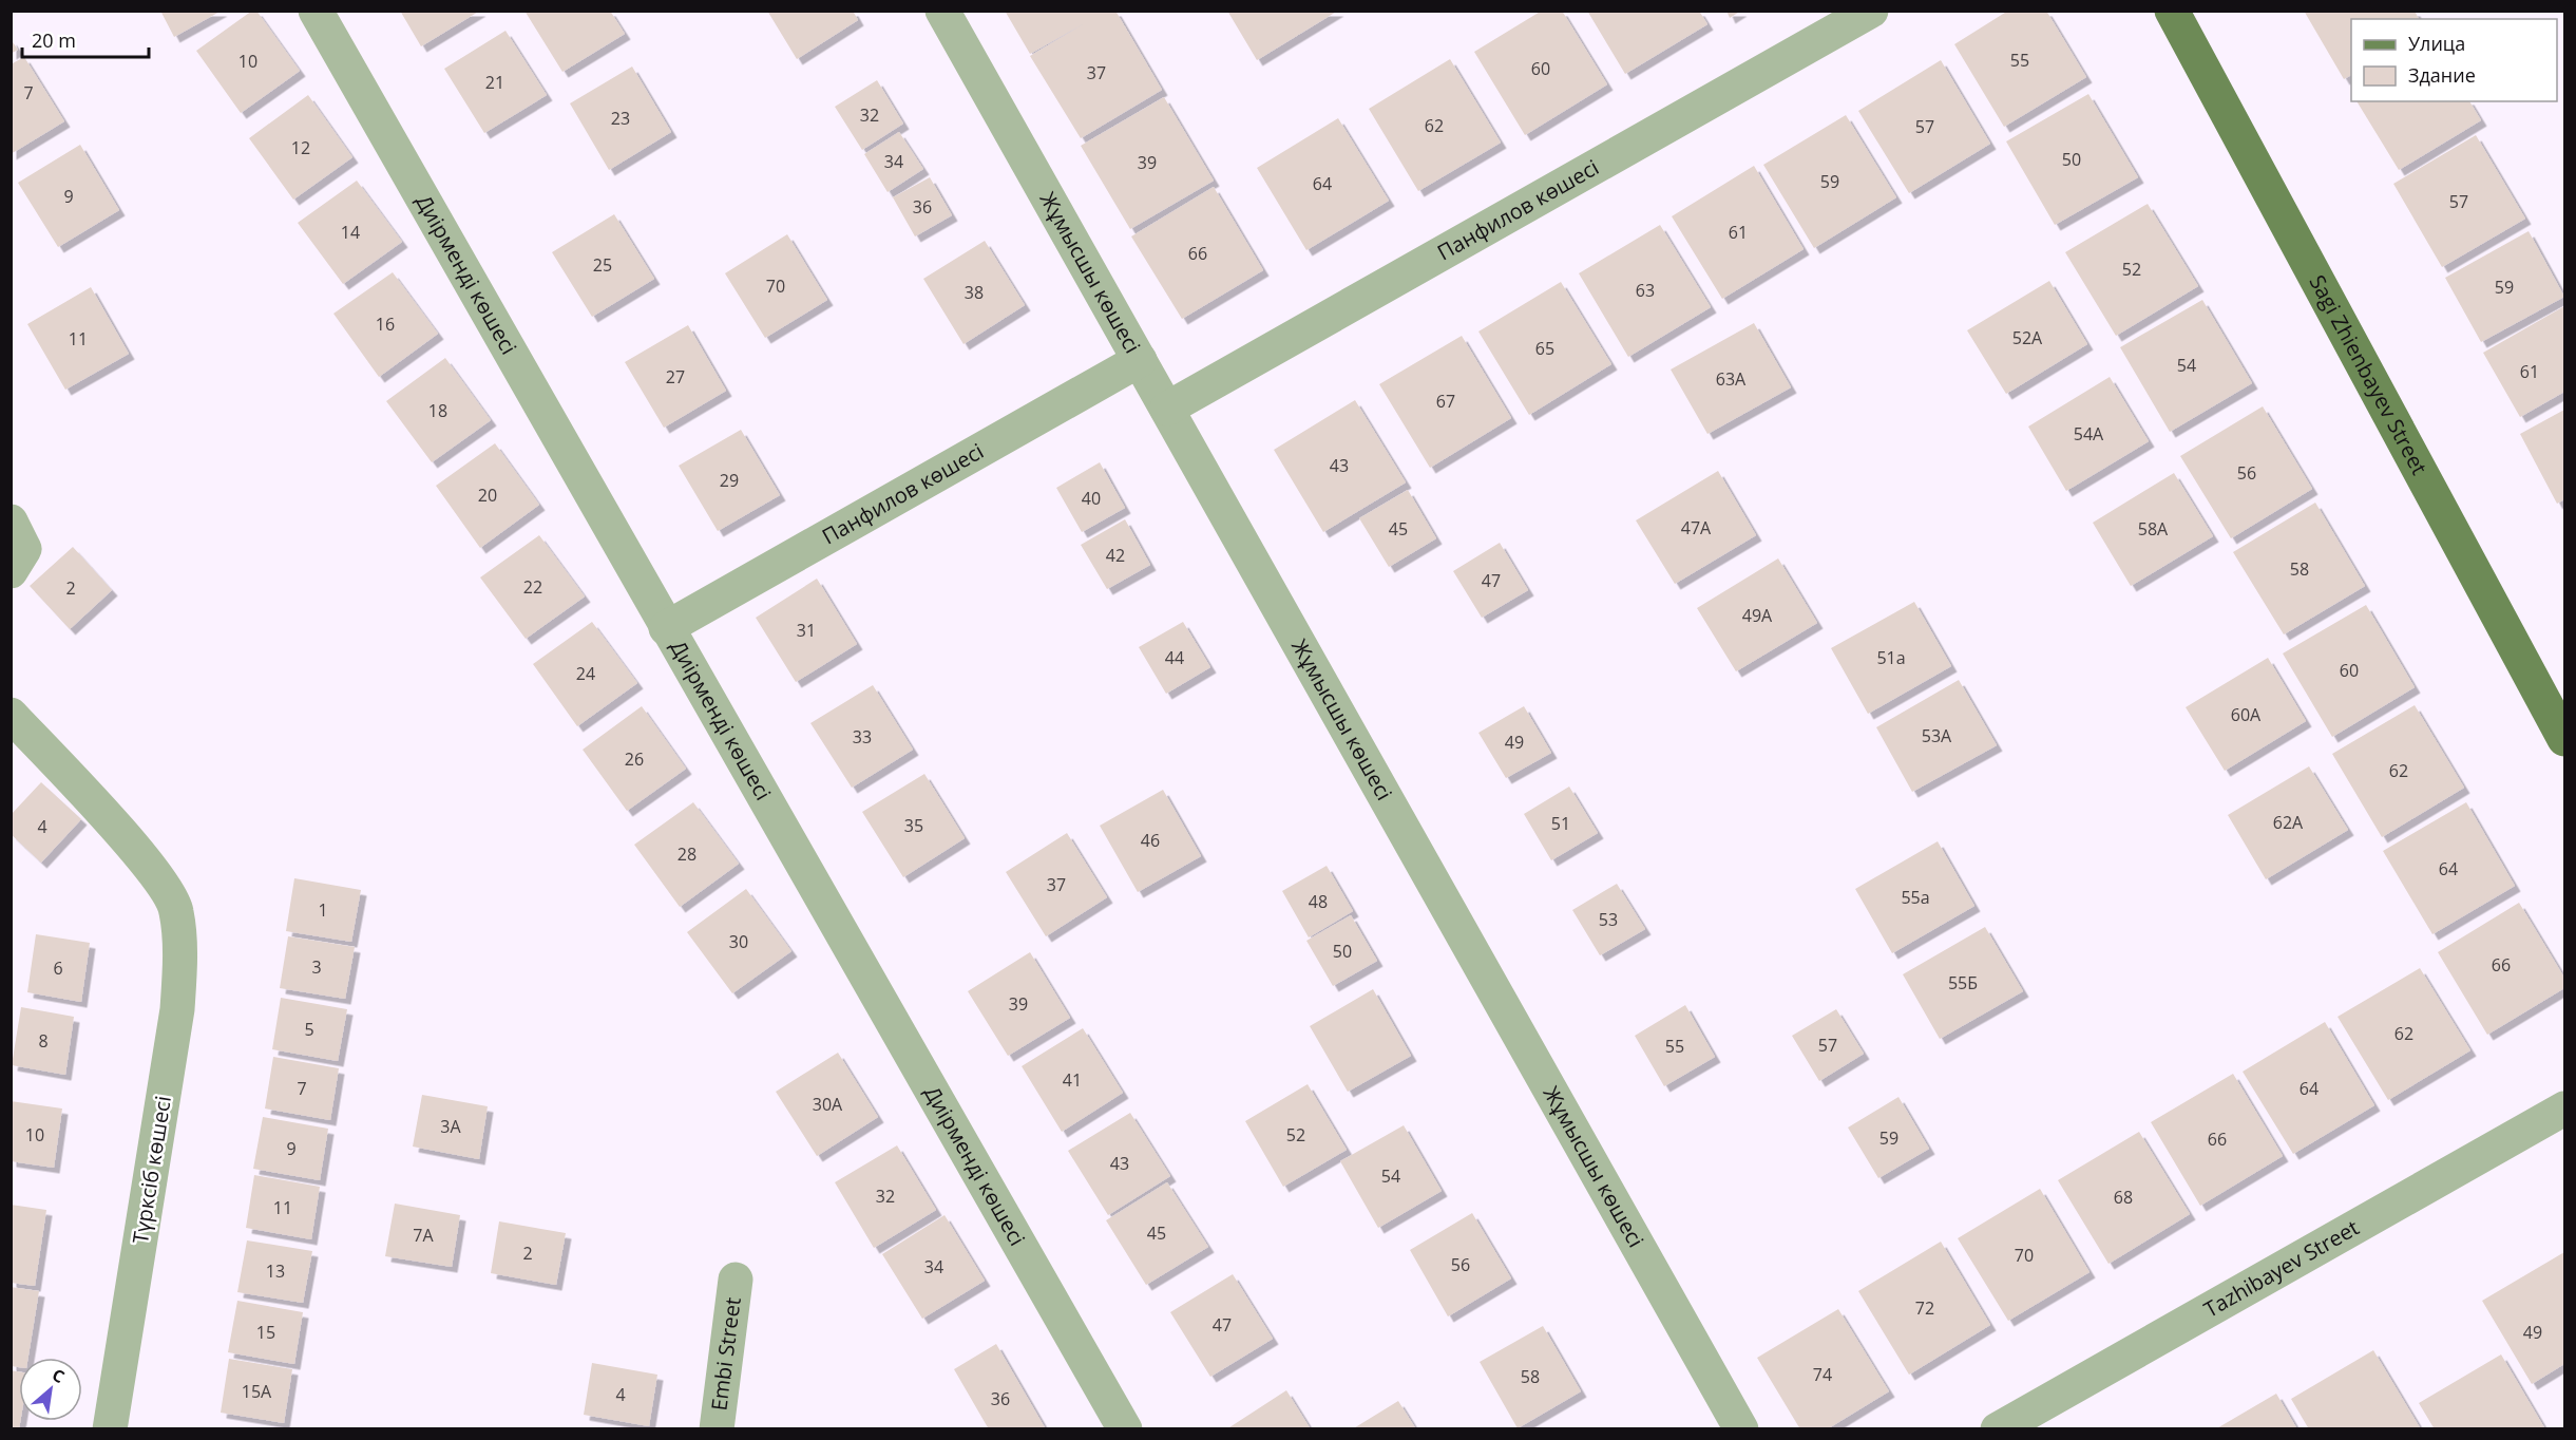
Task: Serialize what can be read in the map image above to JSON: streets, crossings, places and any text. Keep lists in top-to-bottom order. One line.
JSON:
{"streets":{"main road":["Sagi Zhienbayev Street"],"street":["Панфилов көшесі","Жұмысшы көшесі","Диірменді көшесі","Түрксіб көшесі","Tazhibayev Street","Embi Street"]},"crossings":[["Панфилов көшесі","Жұмысшы көшесі"],["Панфилов көшесі","Диірменді көшесі"]],"house_numbers":["55","10","60","37","21","7","32","23","62","57","12","50","34","39","59","64","9","57","36","14","61","66","25","52","70","59","63","38","16","52А","11","65","54","61","27","63А","67","18","54А","43","56","29","20","40","47А","45","58А","42","58","47","22","2","49А","31","44","51а","60","24","60А","53А","33","49","26","62","62А","51","35","4","46","28","64","37","55а","48","1","53","30","50","66","3","6","55Б","39","5","62","8","57","55","41","7","64","30А","3А","10","52","59","66","9","43","54","32","68","11","45","7А","2","70","56","34","13","72","47","15","49","74","58","15А","4","36"],"legend":["Улица","Здание"],"scale_bar":"20 m","north":"top right"}
